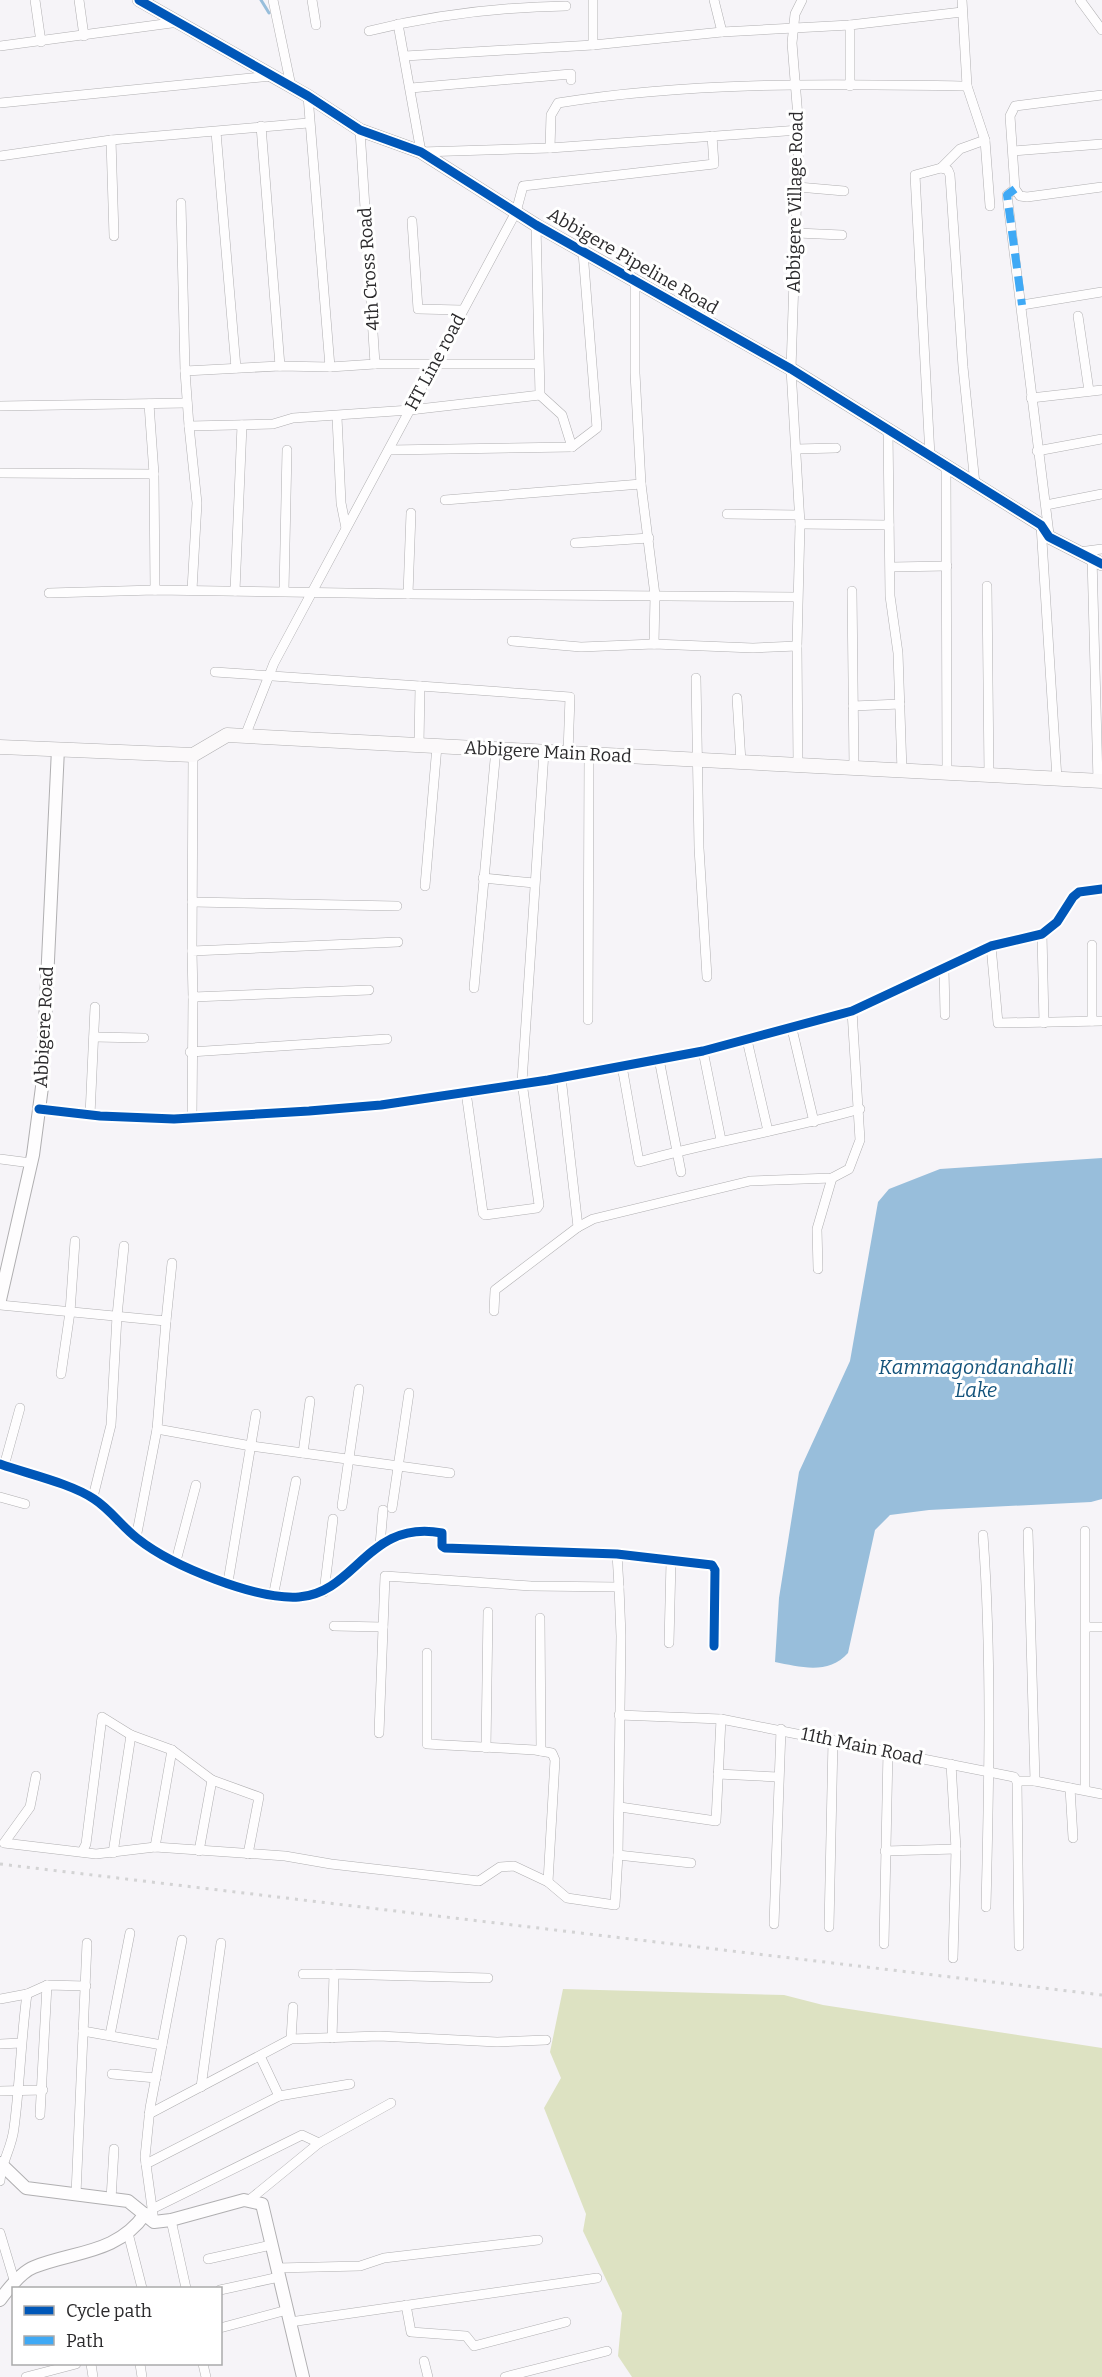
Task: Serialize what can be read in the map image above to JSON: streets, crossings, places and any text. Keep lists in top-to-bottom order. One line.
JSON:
{"streets":{"main road":["Abbigere Main Road"],"street":["Abbigere Village Road","Abbigere Pipeline Road","4th Cross Road","HT Line road","Abbigere Road","11th Main Road"]},"crossings":[["Abbigere Village Road","Abbigere Pipeline Road"],["Abbigere Village Road","Abbigere Main Road"],["Abbigere Pipeline Road","4th Cross Road"],["Abbigere Pipeline Road","HT Line road"],["HT Line road","Abbigere Main Road"]],"water":["Kammagondanahalli Lake"],"legend":["Cycle path","Path"]}
